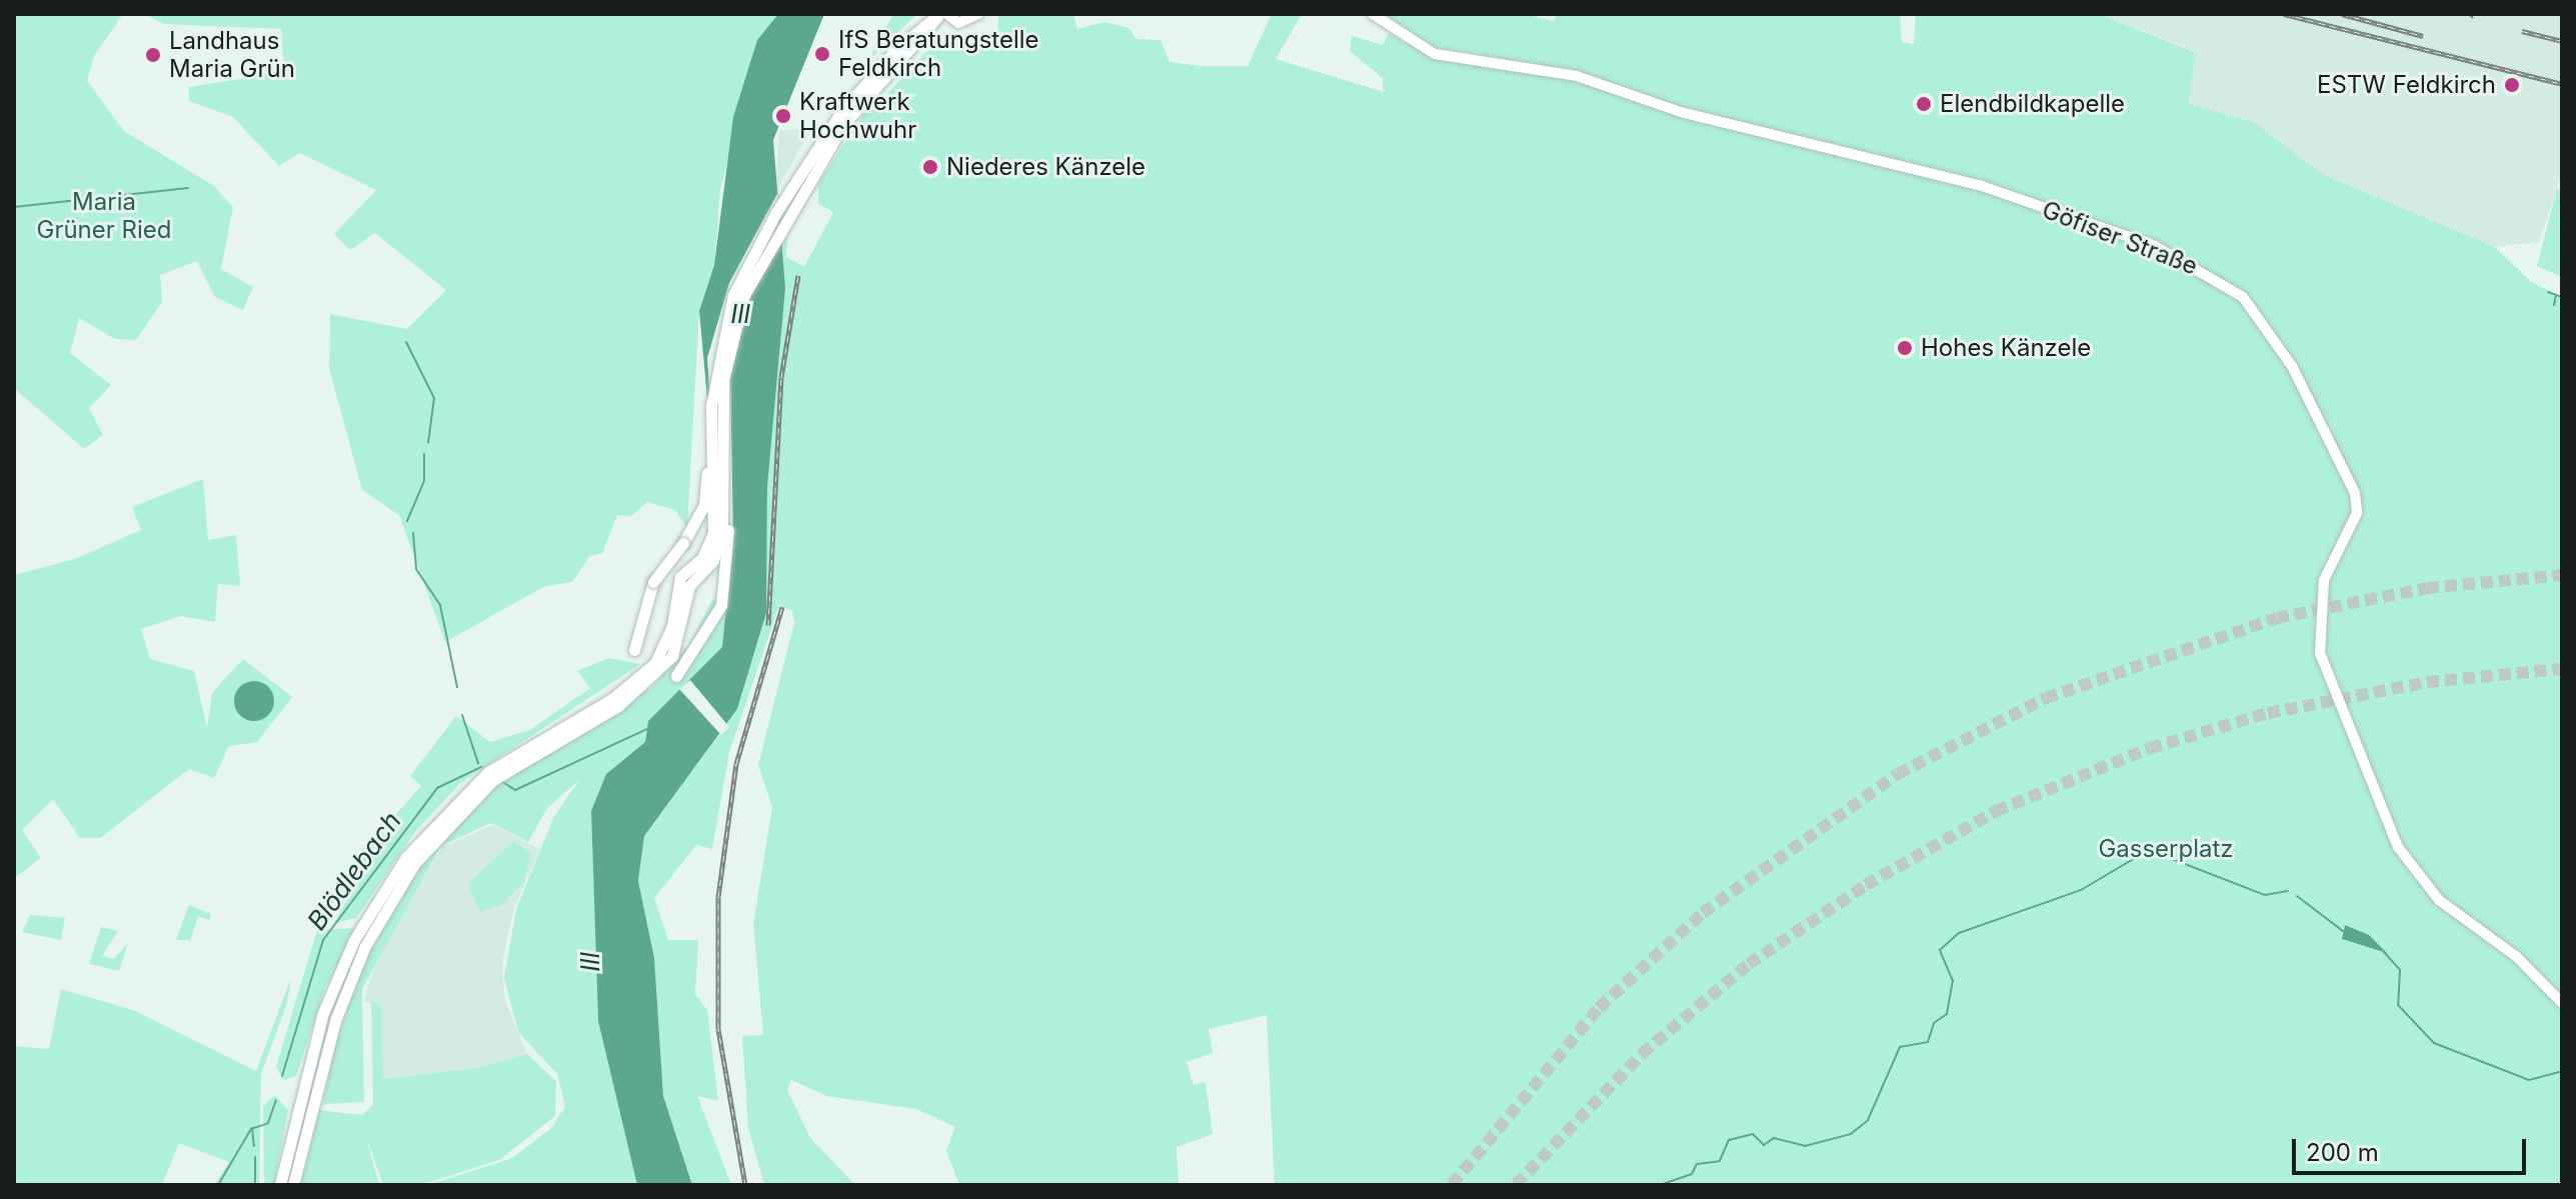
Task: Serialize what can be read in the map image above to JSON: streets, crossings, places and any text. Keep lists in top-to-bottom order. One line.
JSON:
{"streets":{"main road":["Göfiser Straße"]},"water":["Ill","Blödlebach"],"parks":["Maria Grüner Ried","Gasserplatz"],"places":["IfS Beratungstelle Feldkirch","Landhaus Maria Grün","ESTW Feldkirch","Elendbildkapelle","Kraftwerk Hochwuhr","Niederes Känzele","Hohes Känzele"],"scale_bar":"200 m"}
